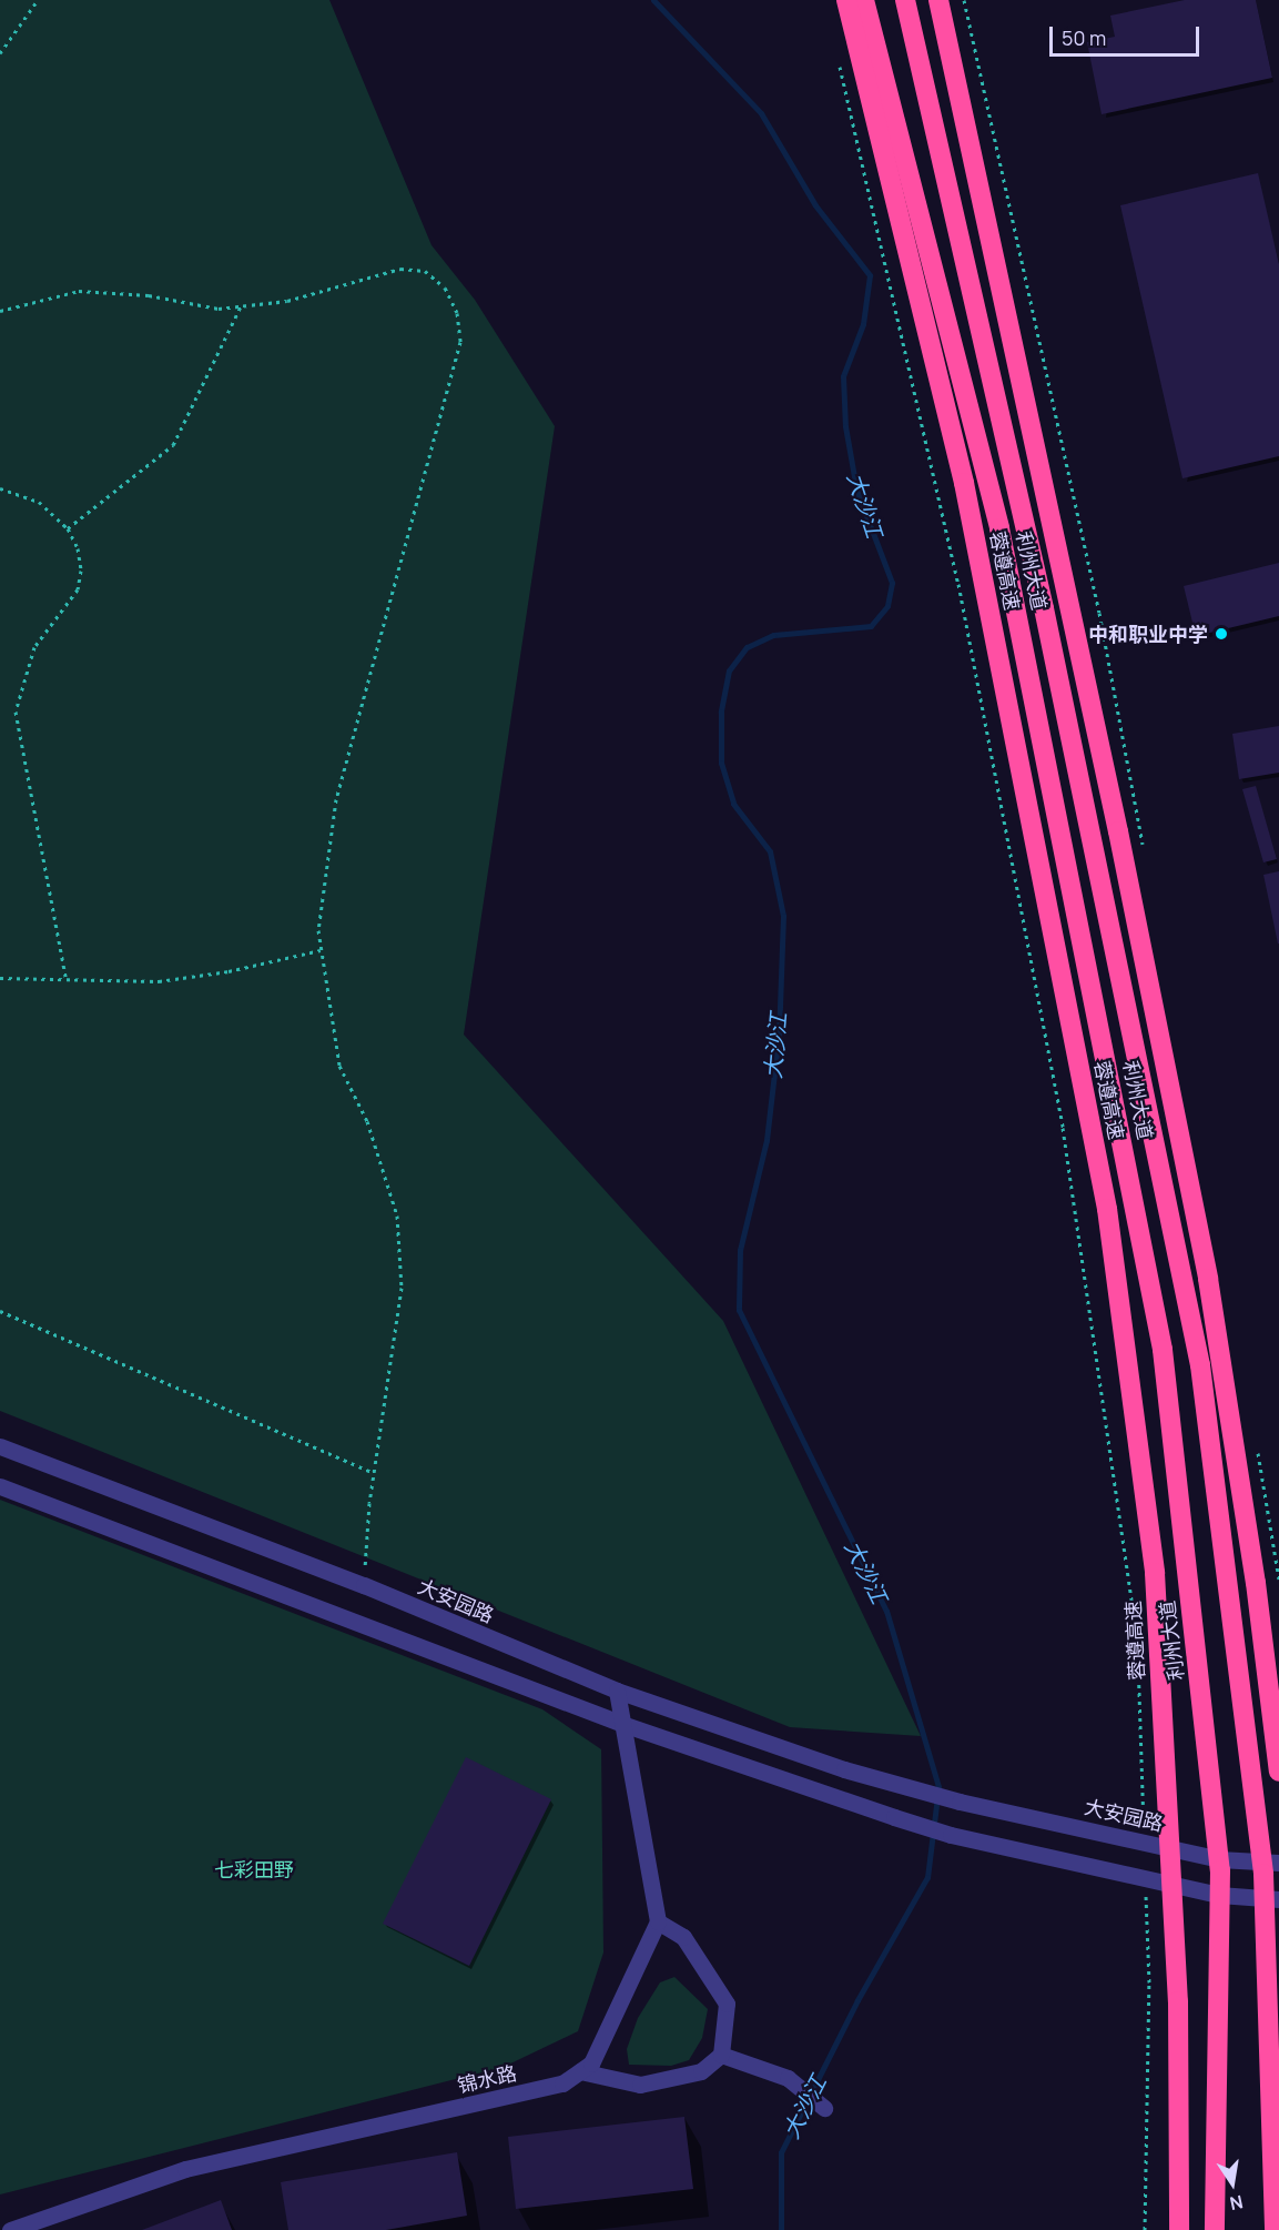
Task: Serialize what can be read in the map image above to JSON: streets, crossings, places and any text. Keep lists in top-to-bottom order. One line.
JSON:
{"streets":{"highway":["蓉遵高速","利州大道"],"street":["大安园路","锦水路"]},"crossings":[["利州大道","大安园路"]],"water":["大沙江"],"parks":["七彩田野"],"places":["中和职业中学"],"scale_bar":"50 m","north":"bottom"}
